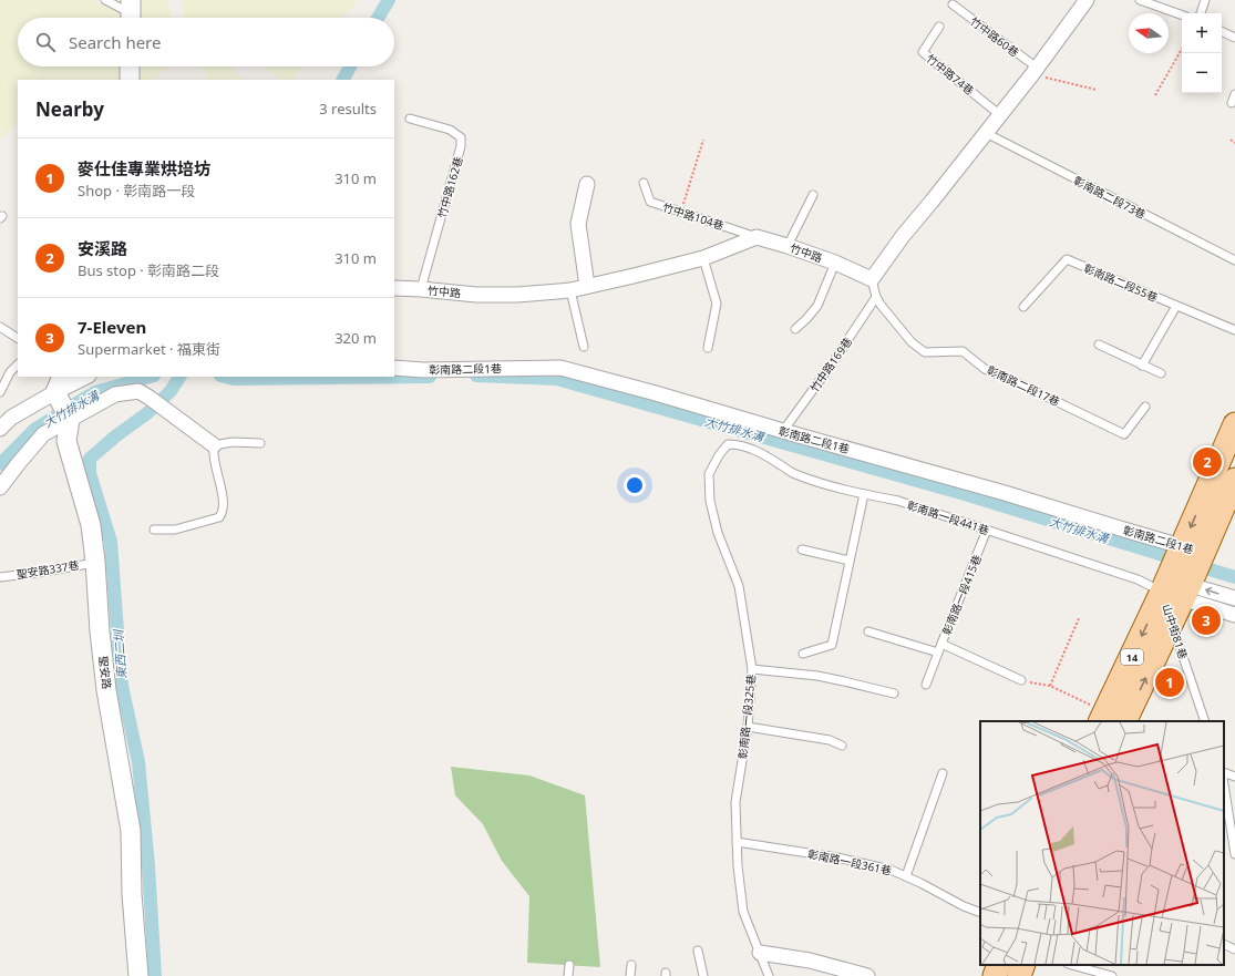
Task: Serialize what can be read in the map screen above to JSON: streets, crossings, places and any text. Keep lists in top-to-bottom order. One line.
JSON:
{"streets":{"main road":["14"],"street":["竹中路","彰南路二段1巷","聖安路"],"lane":["竹中路60巷","竹中路74巷","竹中路162巷","彰南路二段73巷","竹中路104巷","彰南路二段55巷","竹中路169巷","彰南路二段17巷","彰南路一段441巷","聖安路337巷","彰南路一段415巷","山中街81巷","彰南路一段325巷","彰南路一段361巷"]},"crossings":[["竹中路162巷","竹中路"],["竹中路104巷","竹中路"],["竹中路","彰南路二段17巷"],["竹中路169巷","彰南路二段1巷"],["竹中路169巷","彰南路二段17巷"],["彰南路二段1巷","14"],["彰南路一段441巷","彰南路一段415巷"],["彰南路一段441巷","山中街81巷"],["彰南路一段441巷","14"],["彰南路一段441巷","彰南路一段325巷"],["聖安路337巷","聖安路"],["山中街81巷","14"],["彰南路一段325巷","彰南路一段361巷"]],"water":["大竹排水溝","東西二圳"],"north":"left","page":{"map_buttons":["+","−"],"search":"Search here","heading":["Nearby","3 results"],"list":[{"mark":"1","name":"麥仕佳專業烘培坊","note":"Shop · 彰南路一段","value":"310 m"},{"mark":"2","name":"安溪路","note":"Bus stop · 彰南路二段","value":"310 m"},{"mark":"3","name":"7-Eleven","note":"Supermarket · 福東街","value":"320 m"}],"pins":["2","3","1"]}}
